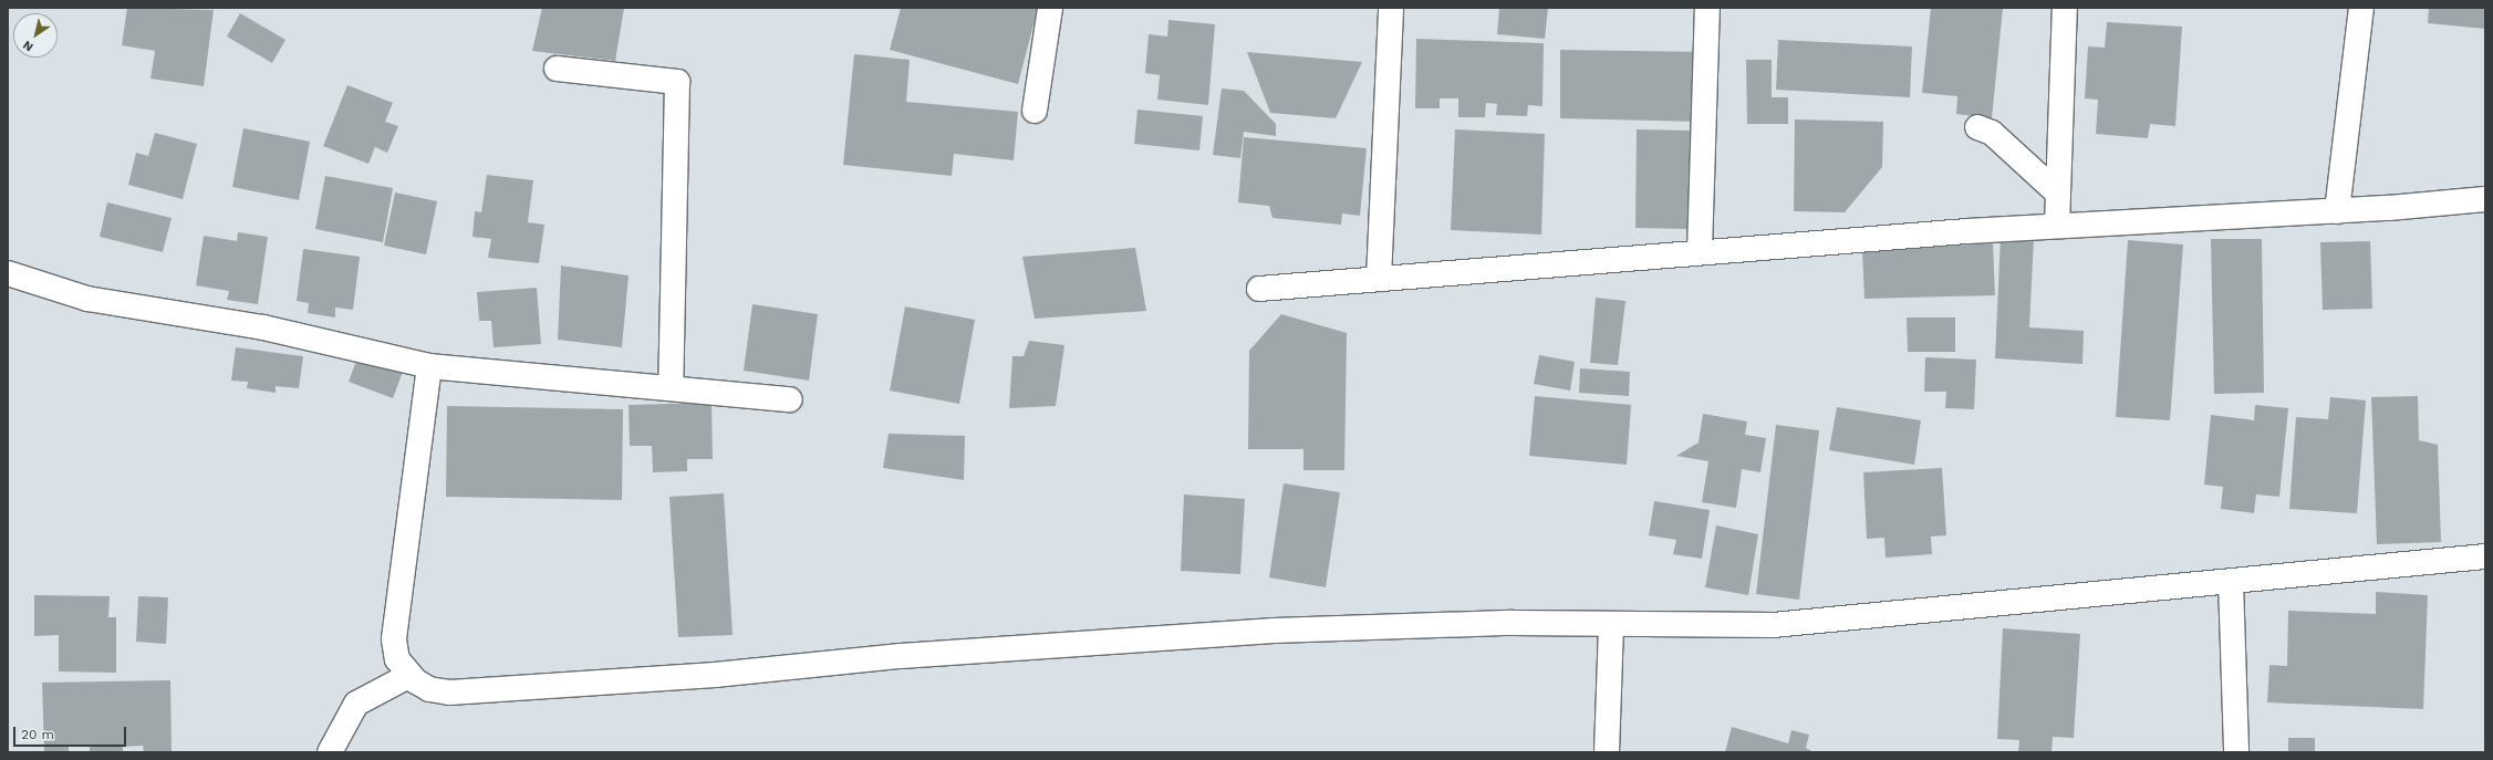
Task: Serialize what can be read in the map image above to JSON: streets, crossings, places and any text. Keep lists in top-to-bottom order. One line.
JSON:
{"scale_bar":"20 m","north":"bottom left"}
